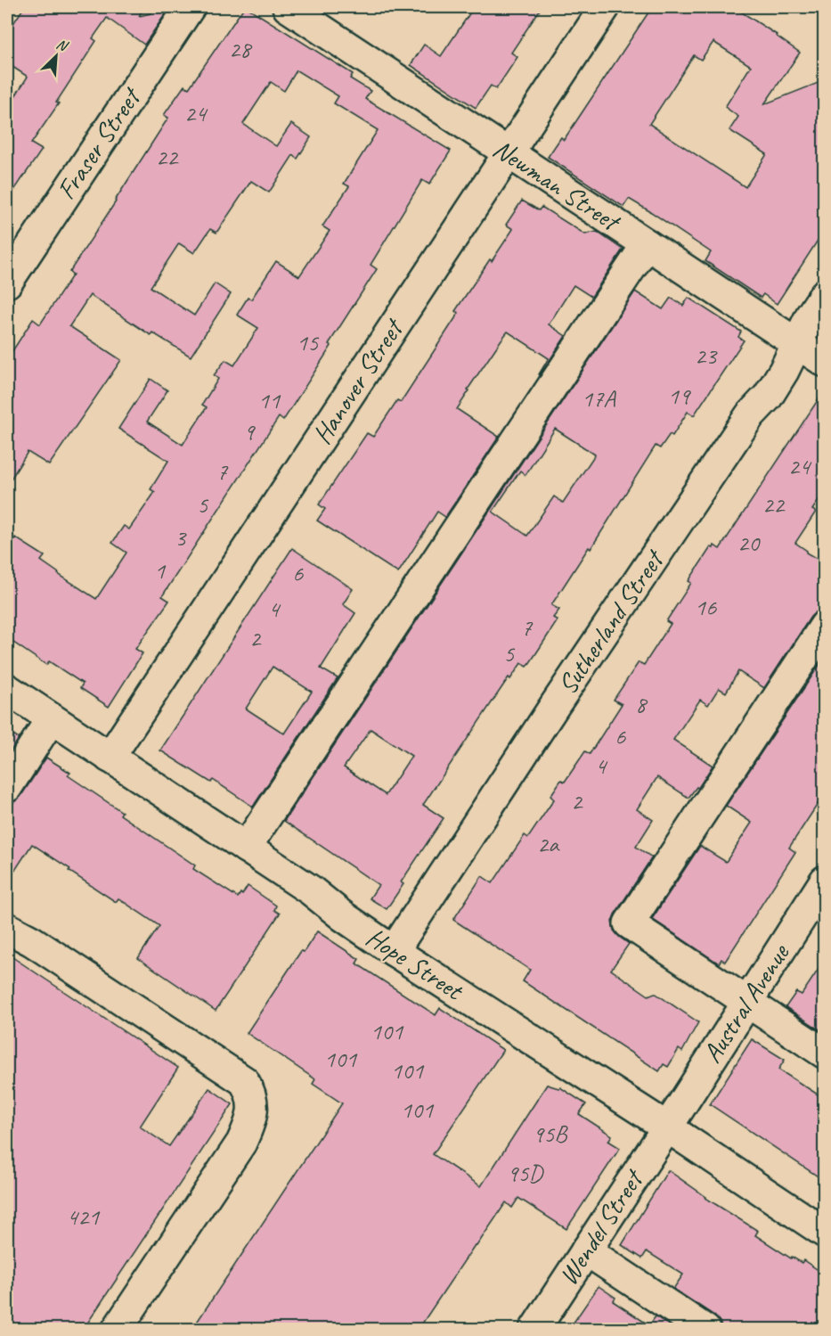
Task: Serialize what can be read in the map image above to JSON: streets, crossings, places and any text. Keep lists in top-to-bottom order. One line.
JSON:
{"streets":{"street":["Fraser Street","Newman Street","Hanover Street","Sutherland Street","Hope Street","Austral Avenue","Wendel Street"]},"crossings":[["Newman Street","Hanover Street"],["Newman Street","Sutherland Street"],["Hanover Street","Hope Street"],["Sutherland Street","Hope Street"],["Hope Street","Austral Avenue"],["Hope Street","Wendel Street"],["Austral Avenue","Wendel Street"]],"house_numbers":["28","24","22","15","23","19","17A","11","9","24","7","5","22","3","20","1","6","16","4","7","2","5","8","6","4","2","2a","101","101","101","101","95B","95D","421"],"north":"top right"}
